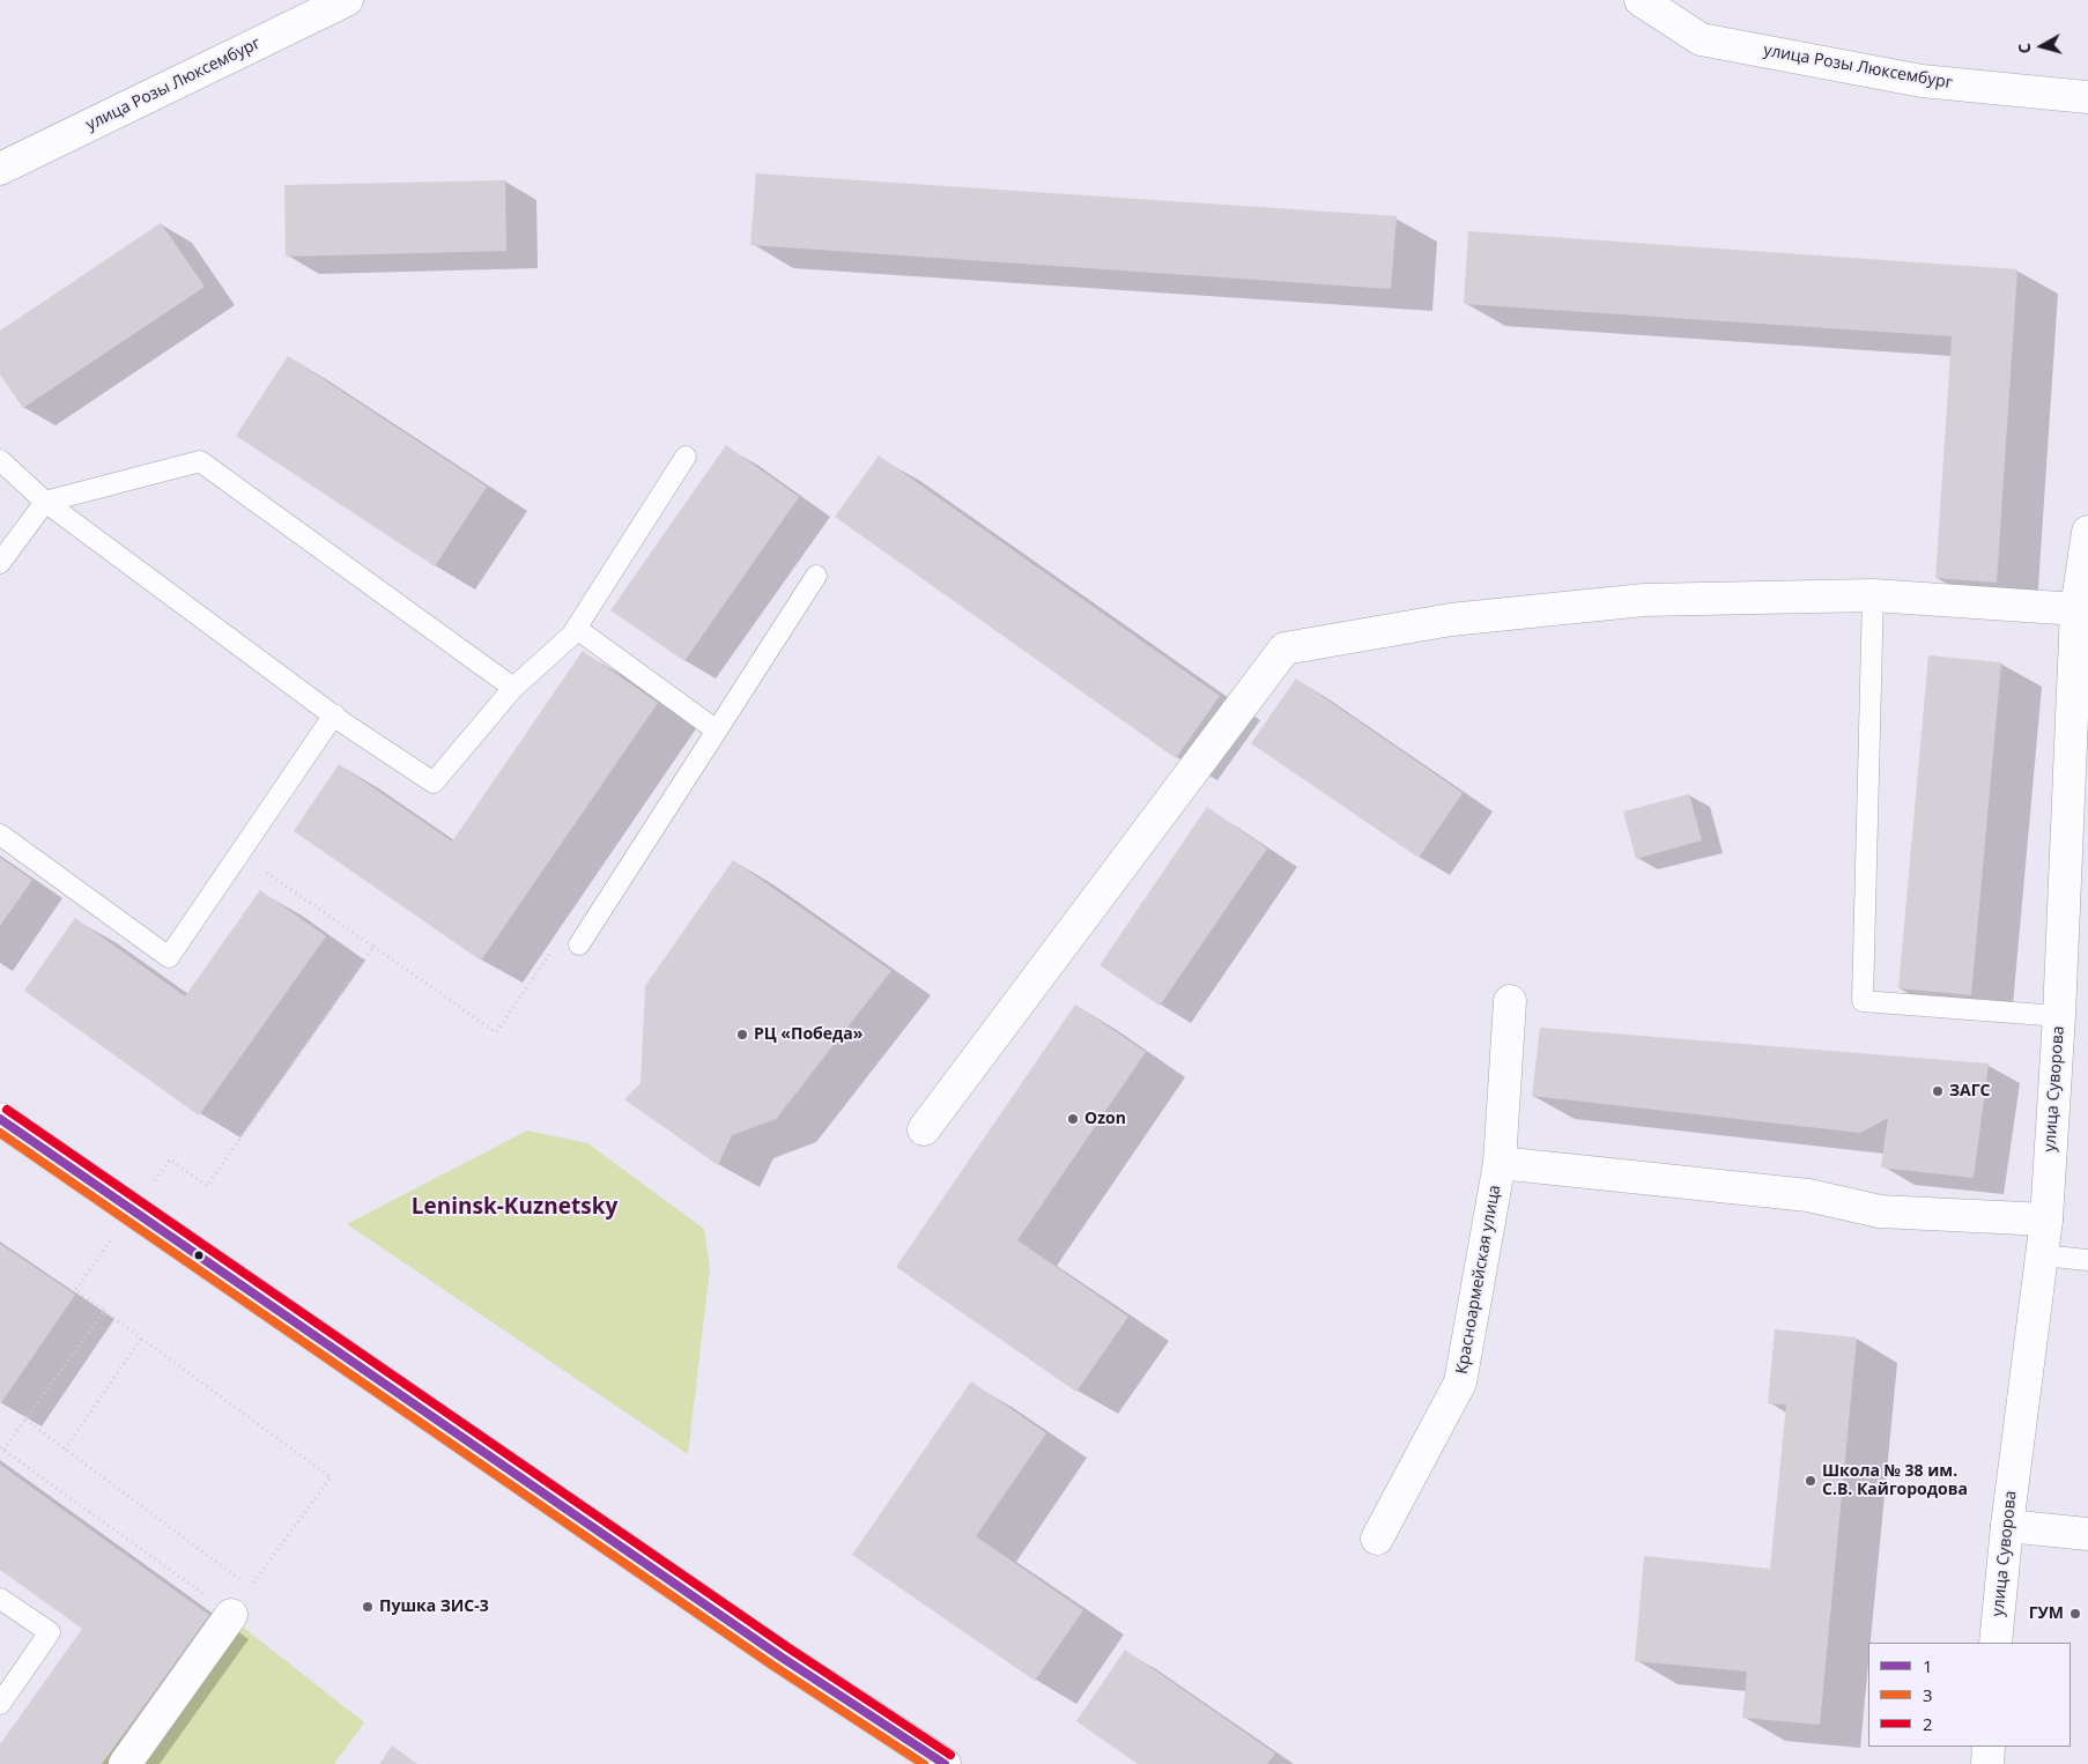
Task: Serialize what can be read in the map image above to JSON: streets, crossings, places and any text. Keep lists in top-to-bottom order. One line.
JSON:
{"streets":{"street":["улица Розы Люксембург","улица Суворова","Красноармейская улица"]},"districts":["Leninsk-Kuznetsky"],"places":["РЦ «Победа»","ЗАГС","Ozon","Школа № 38 им. С.В. Кайгородова","Пушка ЗИС-3","ГУМ"],"lines":["transit line 2","transit line 1","transit line 3"],"legend":["1","3","2"],"north":"left"}
